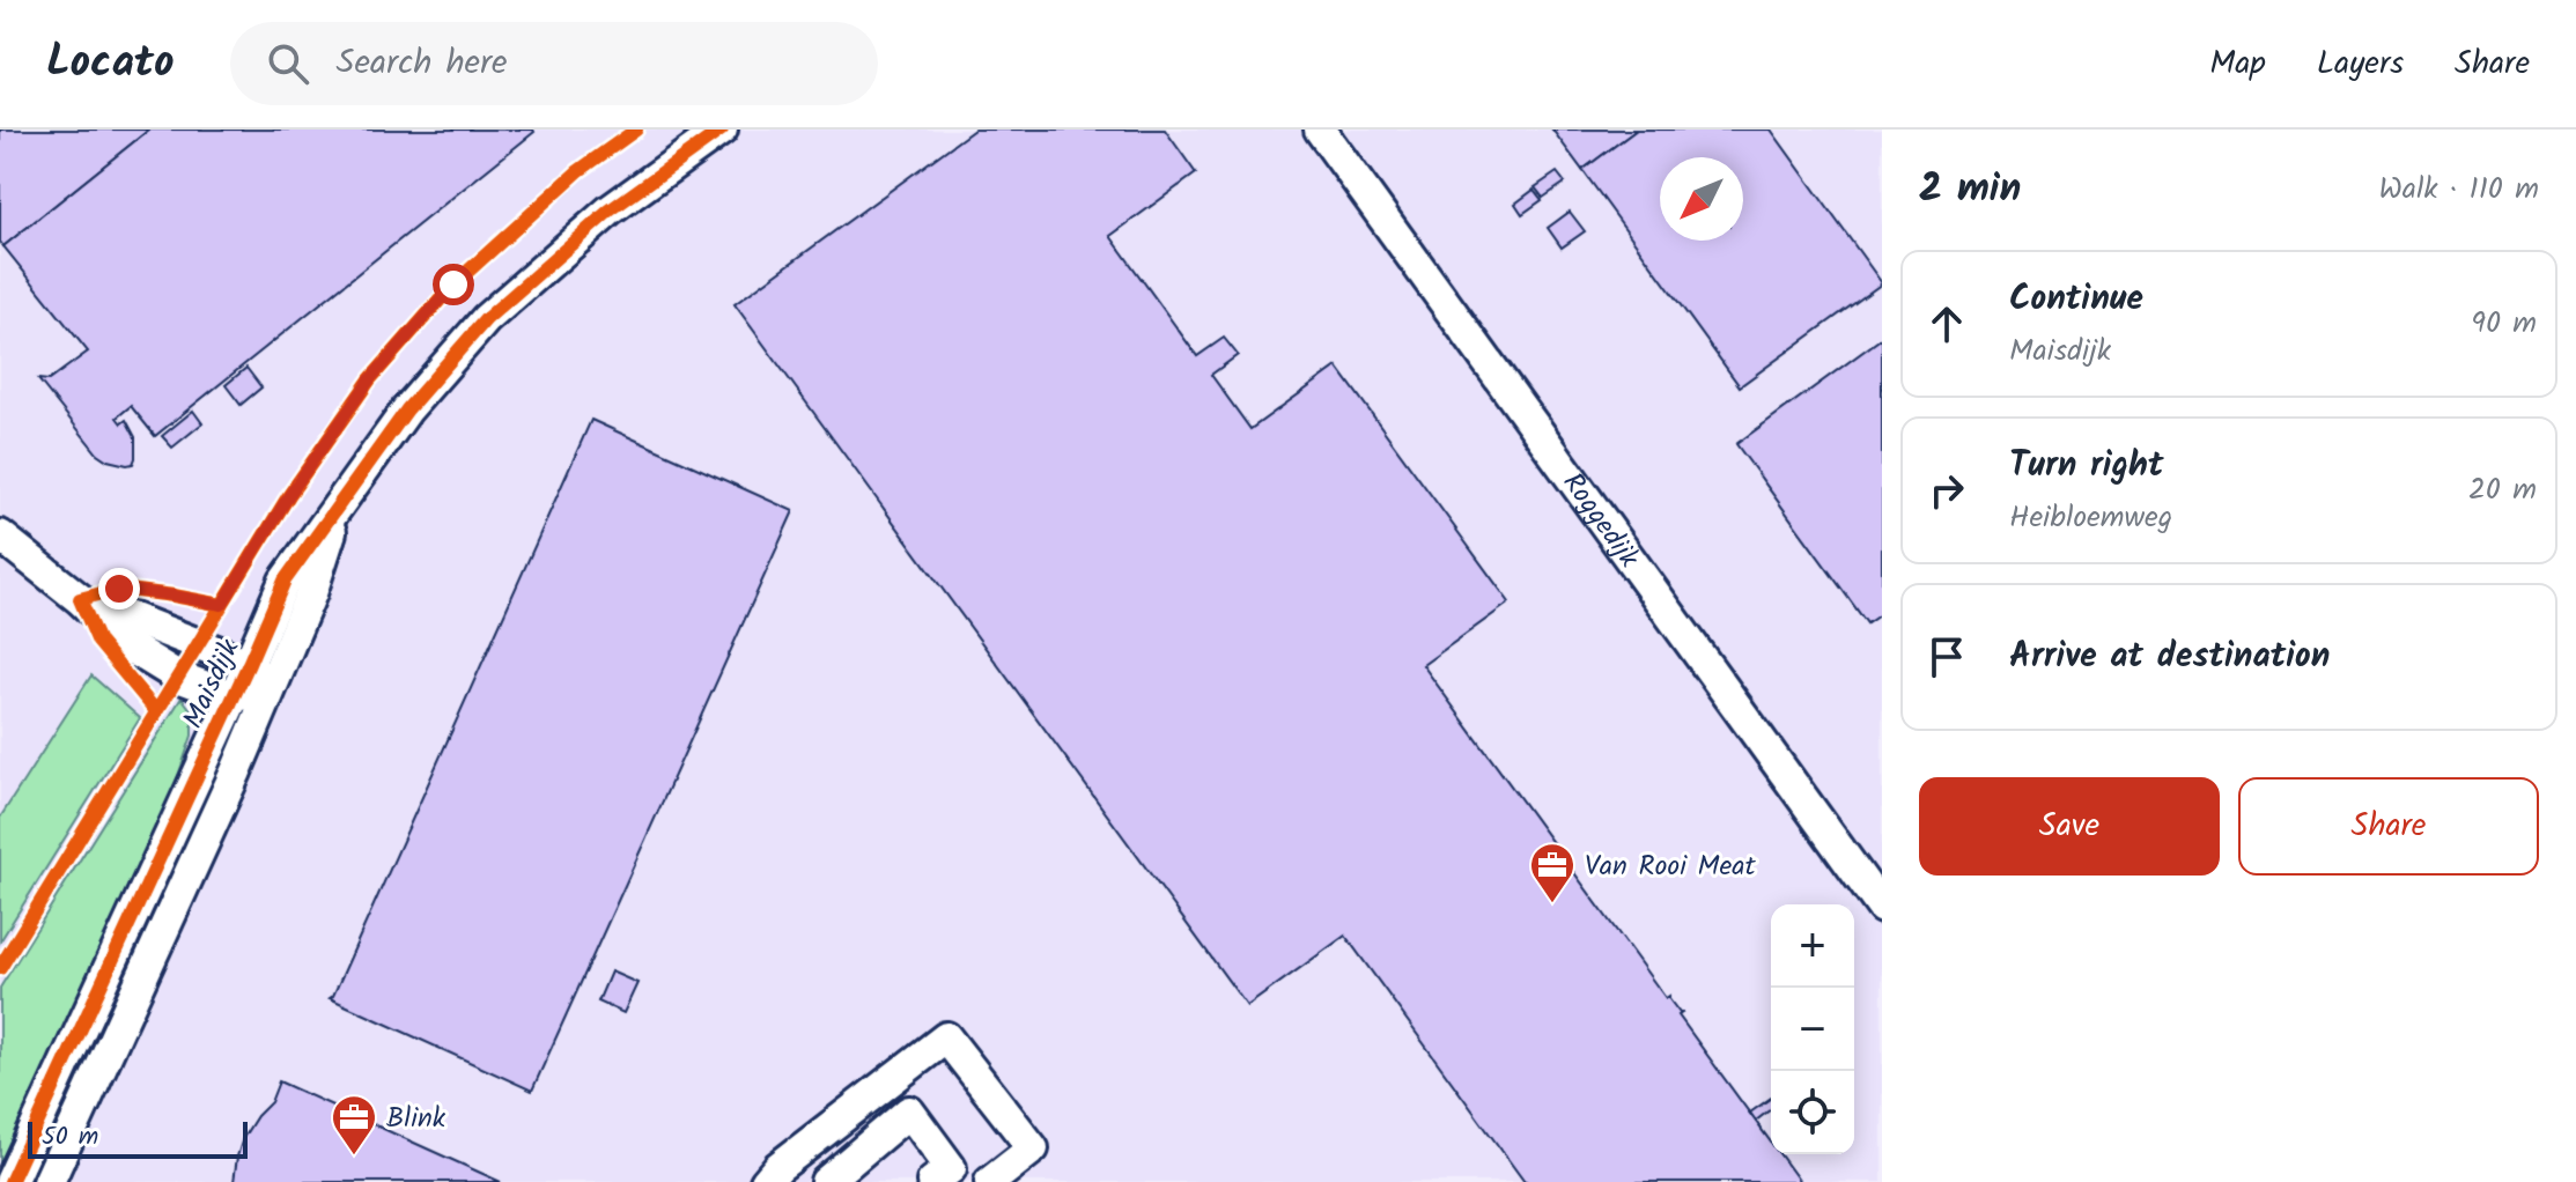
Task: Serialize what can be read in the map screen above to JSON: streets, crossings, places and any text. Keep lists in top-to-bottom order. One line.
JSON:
{"streets":{"street":["Roggedijk","Maisdijk"]},"places":{"office":["Van Rooi Meat","Blink"]},"scale_bar":"50 m","north":"bottom left","page":{"header":"Locato","search":"Search here","nav":["Map","Layers","Share"],"heading":["2 min","Walk · 110 m"],"list":[["Continue","Maisdijk","90 m"],["Turn right","Heibloemweg","20 m"],"Arrive at destination"],"buttons":["Save","Share"],"map_buttons":["+","−"],"scale":"50 m"}}
